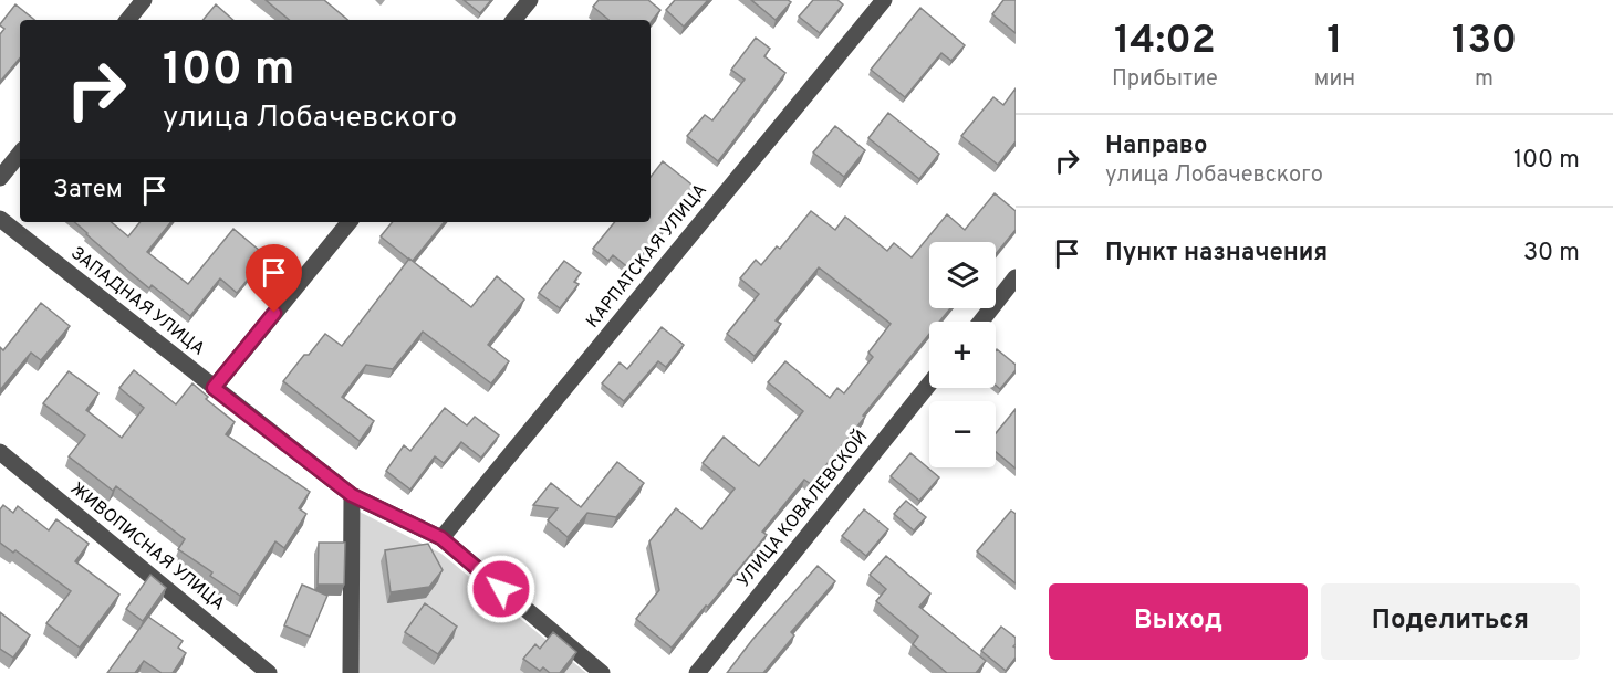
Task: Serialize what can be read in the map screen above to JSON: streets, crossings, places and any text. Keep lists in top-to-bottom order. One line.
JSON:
{"streets":{"street":["КАРПАТСКАЯ УЛИЦА","ЗАПАДНАЯ УЛИЦА","УЛИЦА КОВАЛЕВСКОЙ","ЖИВОПИСНАЯ УЛИЦА"]},"crossings":[["КАРПАТСКАЯ УЛИЦА","ЗАПАДНАЯ УЛИЦА"]],"page":{"eta":["14:02","Прибытие","1","мин","130","m"],"turn":["100 m","улица Лобачевского"],"list":[{"name":"Направо","note":"улица Лобачевского","value":"100 m"},{"name":"Пункт назначения","value":"30 m"}],"then":"Затем","map_buttons":["+","−"],"buttons":["Выход","Поделиться"]}}
